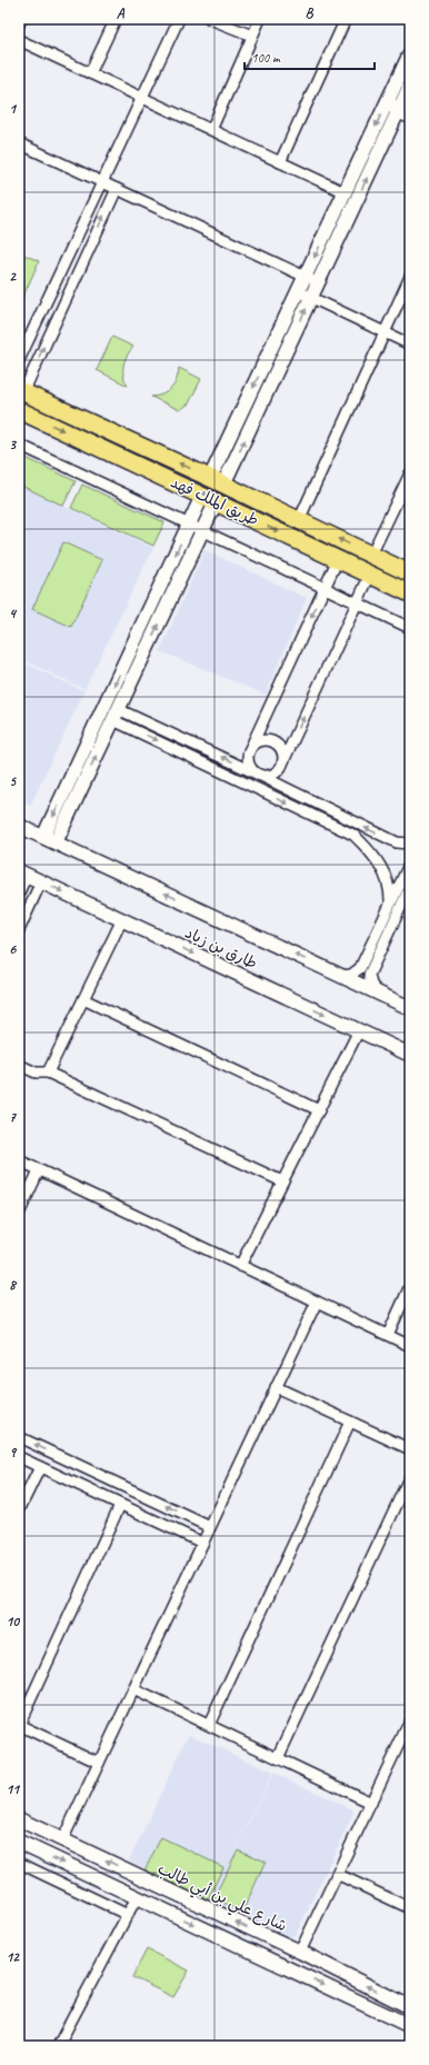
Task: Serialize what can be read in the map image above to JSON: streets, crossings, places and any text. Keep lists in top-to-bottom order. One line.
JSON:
{"streets":{"main road":["طريق الملك فهد"],"street":["طارق بن زياد","شارع علي بن أبي طالب"]},"scale_bar":"100 m","grid":{"columns":["A","B"],"rows":["1","2","3","4","5","6","7","8","9","10","11","12"]}}
